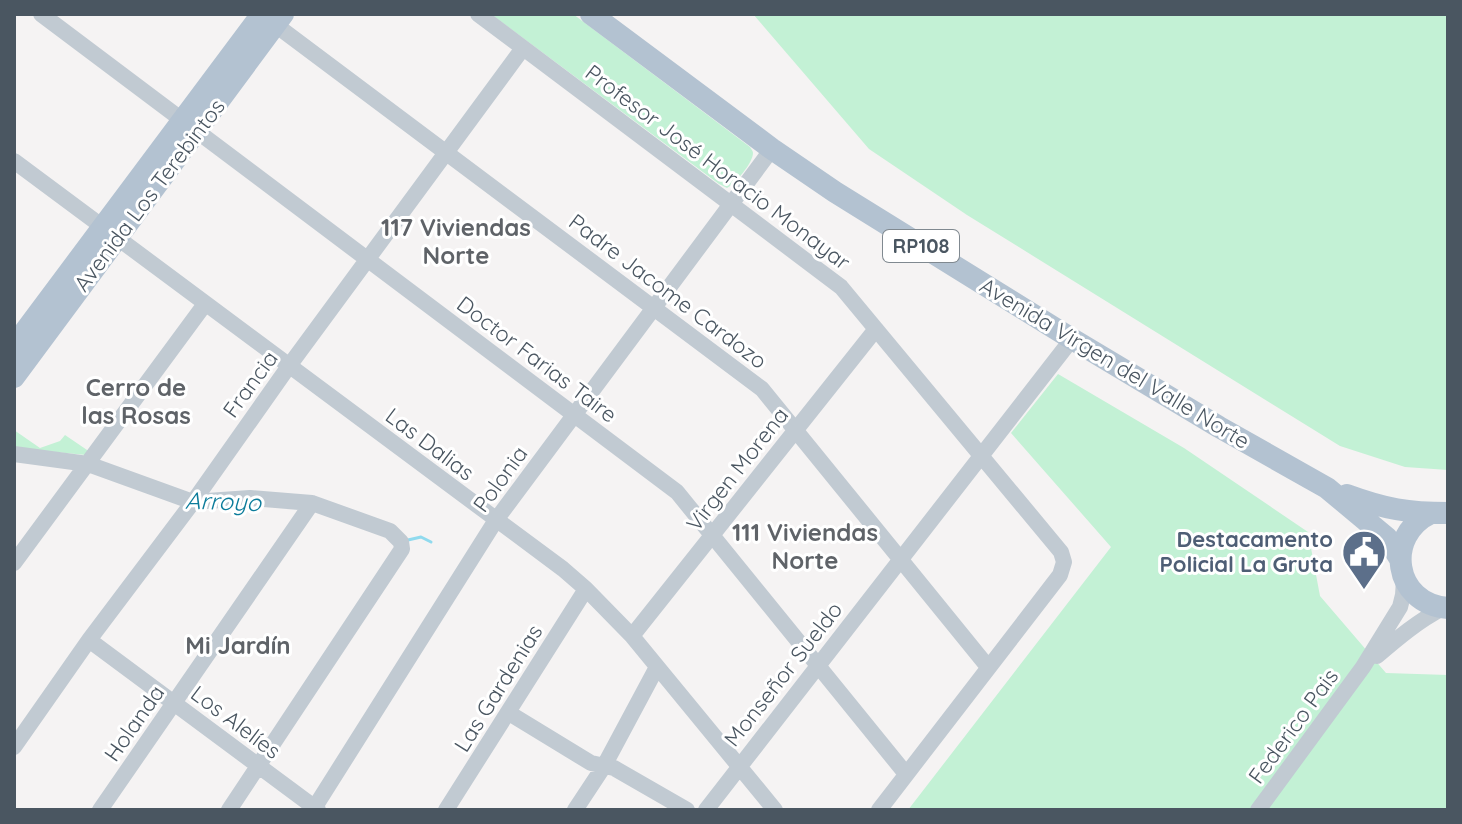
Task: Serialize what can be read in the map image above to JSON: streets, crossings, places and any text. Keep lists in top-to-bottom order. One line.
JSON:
{"streets":{"main road":["Avenida Los Terebintos","RP108","Avenida Virgen del Valle Norte"],"street":["Profesor José Horacio Monayar","Padre Jacome Cardozo","Doctor Farias Taire","Francia","Las Dalias","Virgen Morena","Polonia","Monseñor Sueldo","Las Gardenias","Los Alelíes","Holanda","Federico Pais"]},"crossings":[["Profesor José Horacio Monayar","Padre Jacome Cardozo"],["Profesor José Horacio Monayar","Francia"],["Profesor José Horacio Monayar","Virgen Morena"],["Profesor José Horacio Monayar","Polonia"],["Profesor José Horacio Monayar","Monseñor Sueldo"],["Avenida Los Terebintos","Padre Jacome Cardozo"],["Avenida Los Terebintos","Doctor Farias Taire"],["Avenida Los Terebintos","Las Dalias"],["RP108","Avenida Virgen del Valle Norte"],["RP108","Federico Pais"],["Padre Jacome Cardozo","Francia"],["Padre Jacome Cardozo","Virgen Morena"],["Padre Jacome Cardozo","Polonia"],["Padre Jacome Cardozo","Monseñor Sueldo"],["Doctor Farias Taire","Francia"],["Doctor Farias Taire","Virgen Morena"],["Doctor Farias Taire","Polonia"],["Doctor Farias Taire","Monseñor Sueldo"],["Avenida Virgen del Valle Norte","Polonia"],["Avenida Virgen del Valle Norte","Monseñor Sueldo"],["Avenida Virgen del Valle Norte","Federico Pais"],["Francia","Las Dalias"],["Francia","Los Alelíes"],["Las Dalias","Virgen Morena"],["Las Dalias","Polonia"],["Las Dalias","Monseñor Sueldo"],["Las Dalias","Las Gardenias"],["Polonia","Los Alelíes"],["Los Alelíes","Holanda"]],"districts":["117 Viviendas Norte","Cerro de las Rosas","111 Viviendas Norte","Mi Jardín"],"water":["Arroyo"],"places":{"public building":["Destacamento Policial La Gruta"]}}
